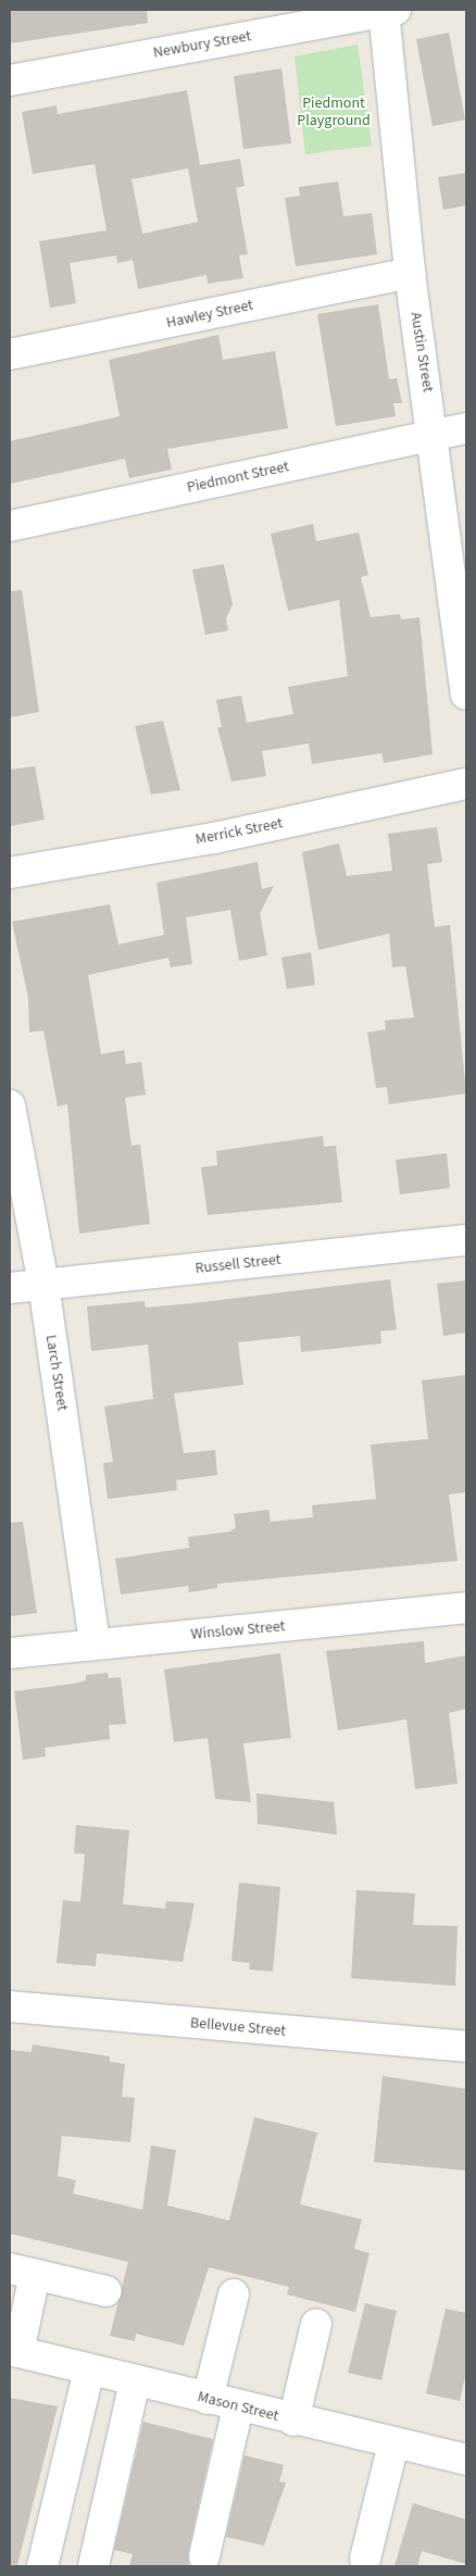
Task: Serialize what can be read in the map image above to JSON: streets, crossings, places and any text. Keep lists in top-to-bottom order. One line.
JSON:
{"streets":{"street":["Newbury Street","Hawley Street","Austin Street","Piedmont Street","Merrick Street","Russell Street","Larch Street","Winslow Street","Bellevue Street","Mason Street"]},"crossings":[["Newbury Street","Austin Street"],["Hawley Street","Austin Street"],["Austin Street","Piedmont Street"],["Russell Street","Larch Street"],["Larch Street","Winslow Street"]],"parks":["Piedmont Playground"]}
